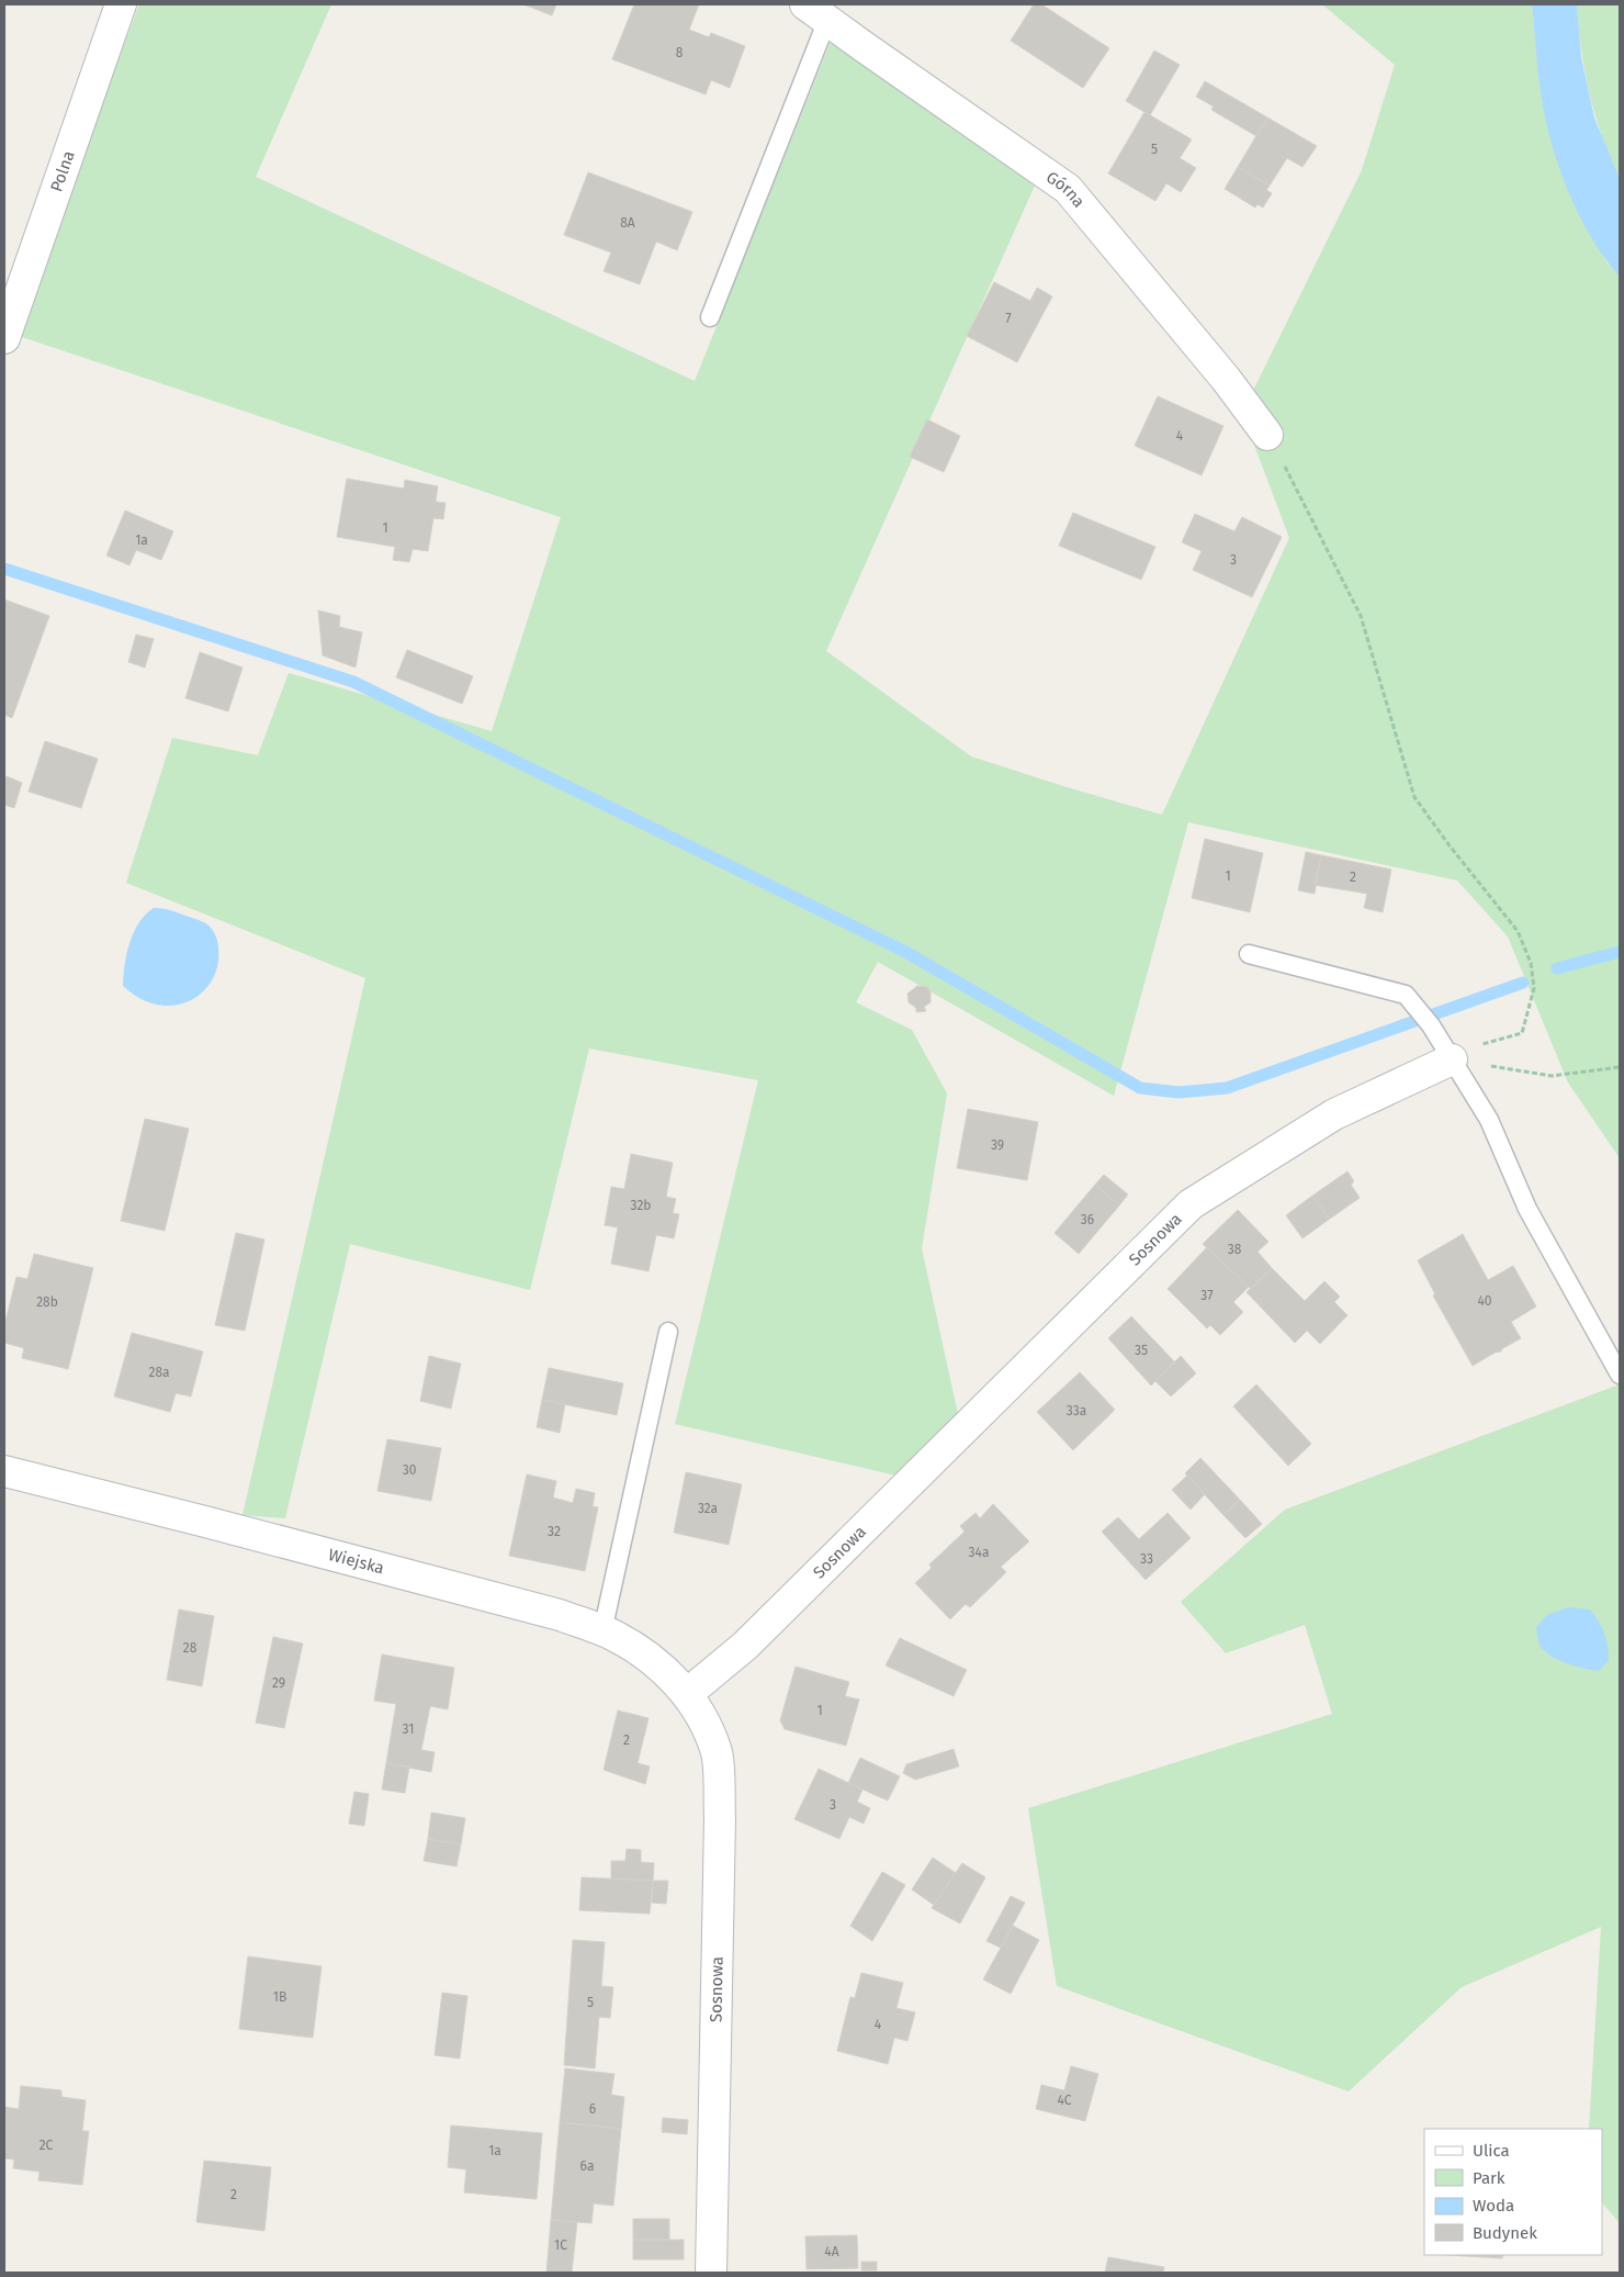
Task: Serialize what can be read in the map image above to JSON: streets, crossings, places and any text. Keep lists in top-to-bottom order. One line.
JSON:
{"streets":{"street":["Polna","Górna","Sosnowa","Wiejska"]},"crossings":[["Sosnowa","Wiejska"]],"house_numbers":["8","5","8A","7","4","1","1a","3","1","2","39","32b","36","38","37","40","28b","35","28a","33a","30","32a","32","34a","33","28","29","1","31","2","3","1B","5","4","4C","6","2C","1a","6a","2","1C","4A"],"legend":["Ulica","Park","Woda","Budynek"]}
